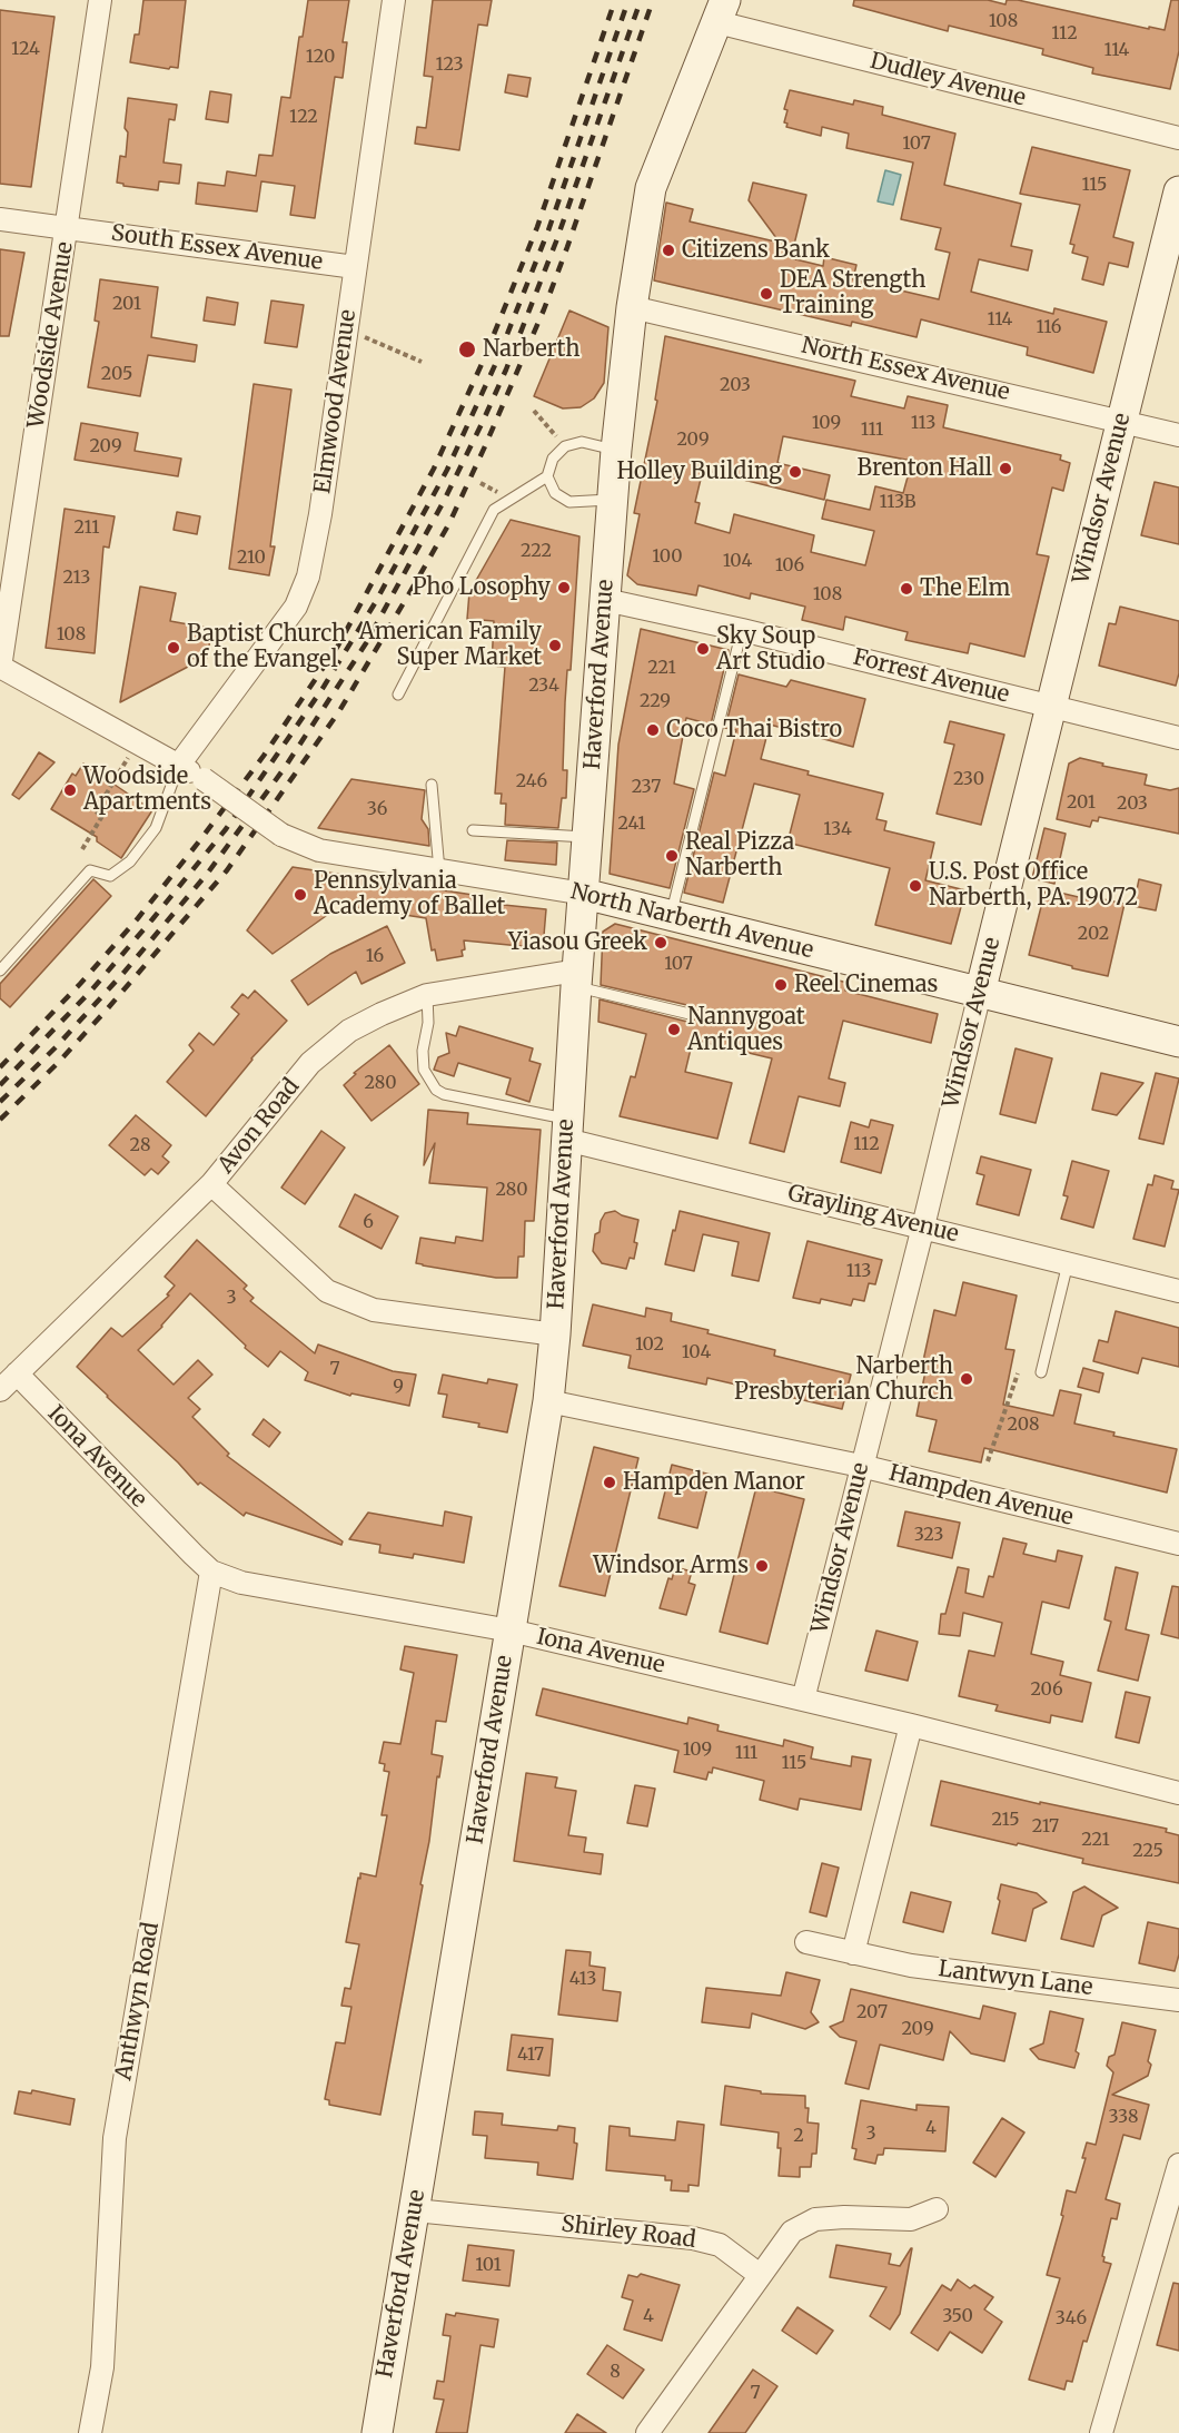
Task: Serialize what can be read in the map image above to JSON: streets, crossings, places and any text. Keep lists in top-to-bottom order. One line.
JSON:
{"streets":{"street":["Dudley Avenue","South Essex Avenue","Woodside Avenue","North Essex Avenue","Elmwood Avenue","Windsor Avenue","Haverford Avenue","Forrest Avenue","North Narberth Avenue","Avon Road","Grayling Avenue","Iona Avenue","Hampden Avenue","Lantwyn Lane","Anthwyn Road","Shirley Road"]},"crossings":[["Dudley Avenue","Haverford Avenue"],["South Essex Avenue","Woodside Avenue"],["South Essex Avenue","Elmwood Avenue"],["Woodside Avenue","North Narberth Avenue"],["North Essex Avenue","Windsor Avenue"],["North Essex Avenue","Haverford Avenue"],["Elmwood Avenue","North Narberth Avenue"],["Windsor Avenue","Forrest Avenue"],["Windsor Avenue","North Narberth Avenue"],["Windsor Avenue","Grayling Avenue"],["Windsor Avenue","Iona Avenue"],["Windsor Avenue","Hampden Avenue"],["Haverford Avenue","Forrest Avenue"],["Haverford Avenue","North Narberth Avenue"],["Haverford Avenue","Avon Road"],["Haverford Avenue","Grayling Avenue"],["Haverford Avenue","Iona Avenue"],["Haverford Avenue","Hampden Avenue"],["Haverford Avenue","Shirley Road"],["Avon Road","Iona Avenue"],["Iona Avenue","Anthwyn Road"]],"places":["Citizens Bank","DEA Strength Training","Narberth","Brenton Hall","Holley Building","Pho Losophy","The Elm","American Family Super Market","Baptist Church of the Evangel","Sky Soup Art Studio","Coco Thai Bistro","Woodside Apartments","Real Pizza Narberth","U.S. Post Office Narberth, PA. 19072","Pennsylvania Academy of Ballet","Yiasou Greek","Reel Cinemas","Nannygoat Antiques","Narberth Presbyterian Church","Hampden Manor","Windsor Arms"],"house_numbers":["108","112","124","114","120","123","122","107","115","201","114","116","205","203","109","113","111","209","209","113B","211","222","100","210","104","106","213","108","108","221","234","229","230","246","237","201","203","36","241","134","202","16","107","280","112","28","280","6","113","3","102","104","7","9","208","323","206","109","111","115","215","217","221","225","413","207","209","417","338","4","3","2","101","4","350","346","8","7"]}
